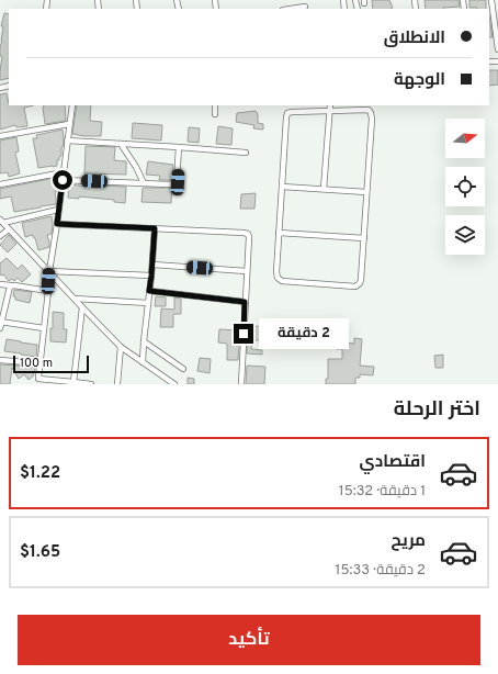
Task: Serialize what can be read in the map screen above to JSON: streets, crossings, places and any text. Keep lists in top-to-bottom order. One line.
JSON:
{"scale_bar":"100 m","north":"right","page":{"banner":["الانطلاق","الوجهة"],"bubble":"2 دقيقة","scale":"100 m","heading":"اختر الرحلة","list":[{"name":"اقتصادي","note":"1 دقيقة · 15:32","value":"$1.22"},{"name":"مريح","note":"2 دقيقة · 15:33","value":"$1.65"}],"buttons":"تأكيد"}}
